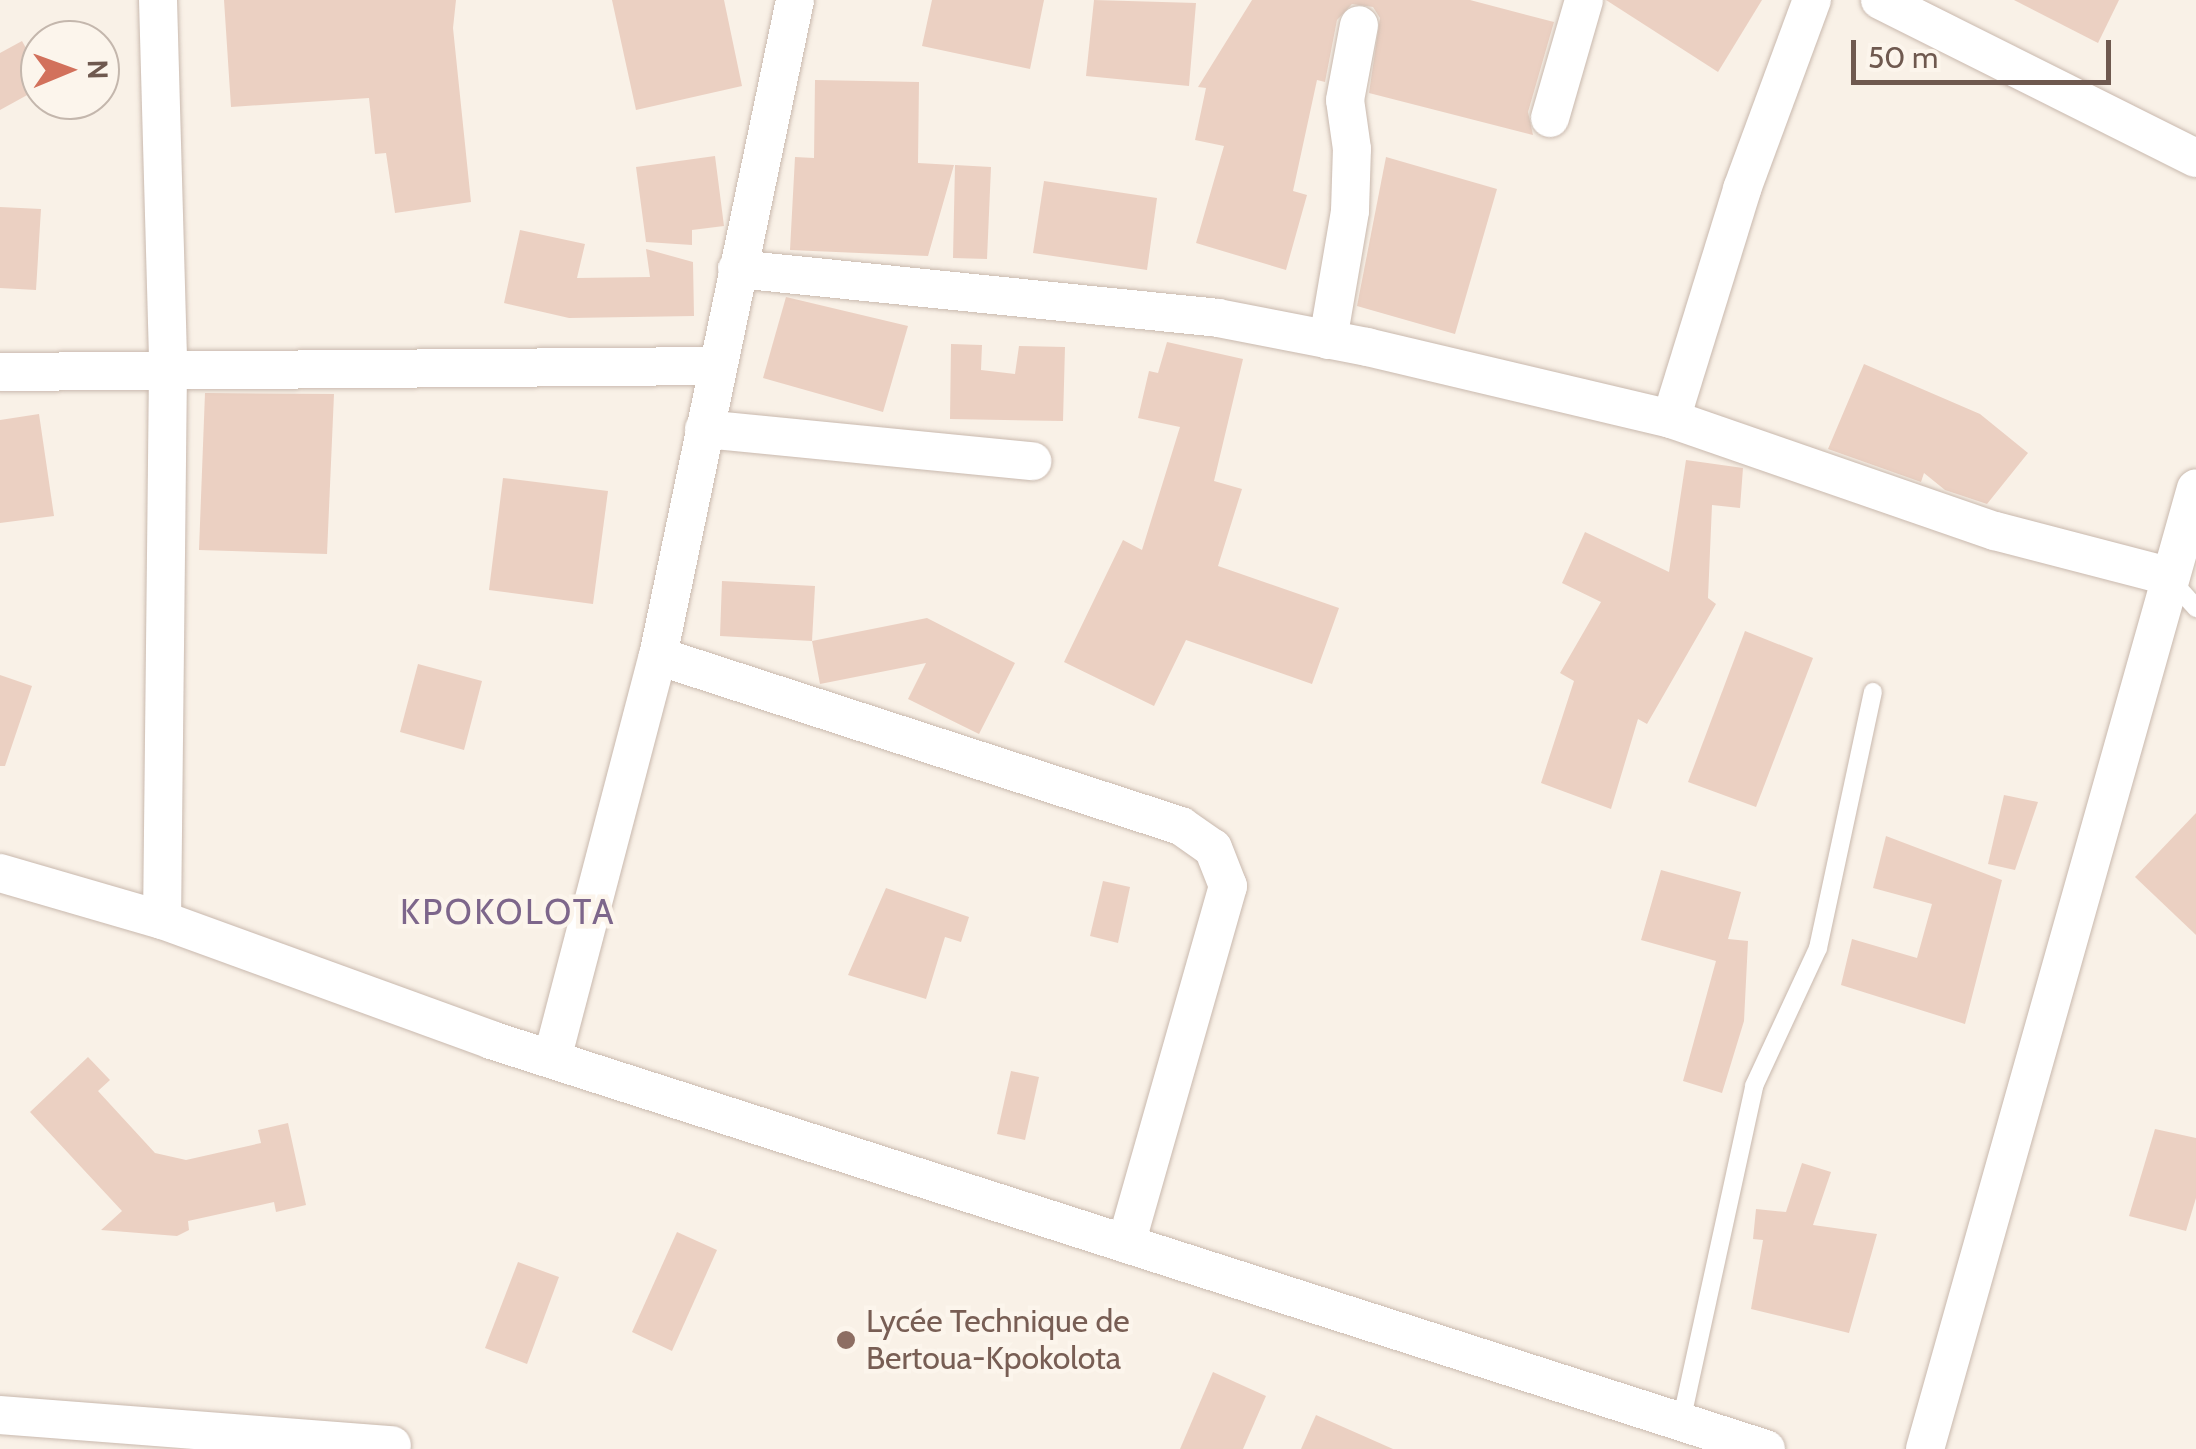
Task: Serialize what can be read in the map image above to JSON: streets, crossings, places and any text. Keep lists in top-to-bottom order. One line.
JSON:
{"districts":["KPOKOLOTA"],"places":["Lycée Technique de Bertoua-Kpokolota"],"scale_bar":"50 m","north":"right"}
